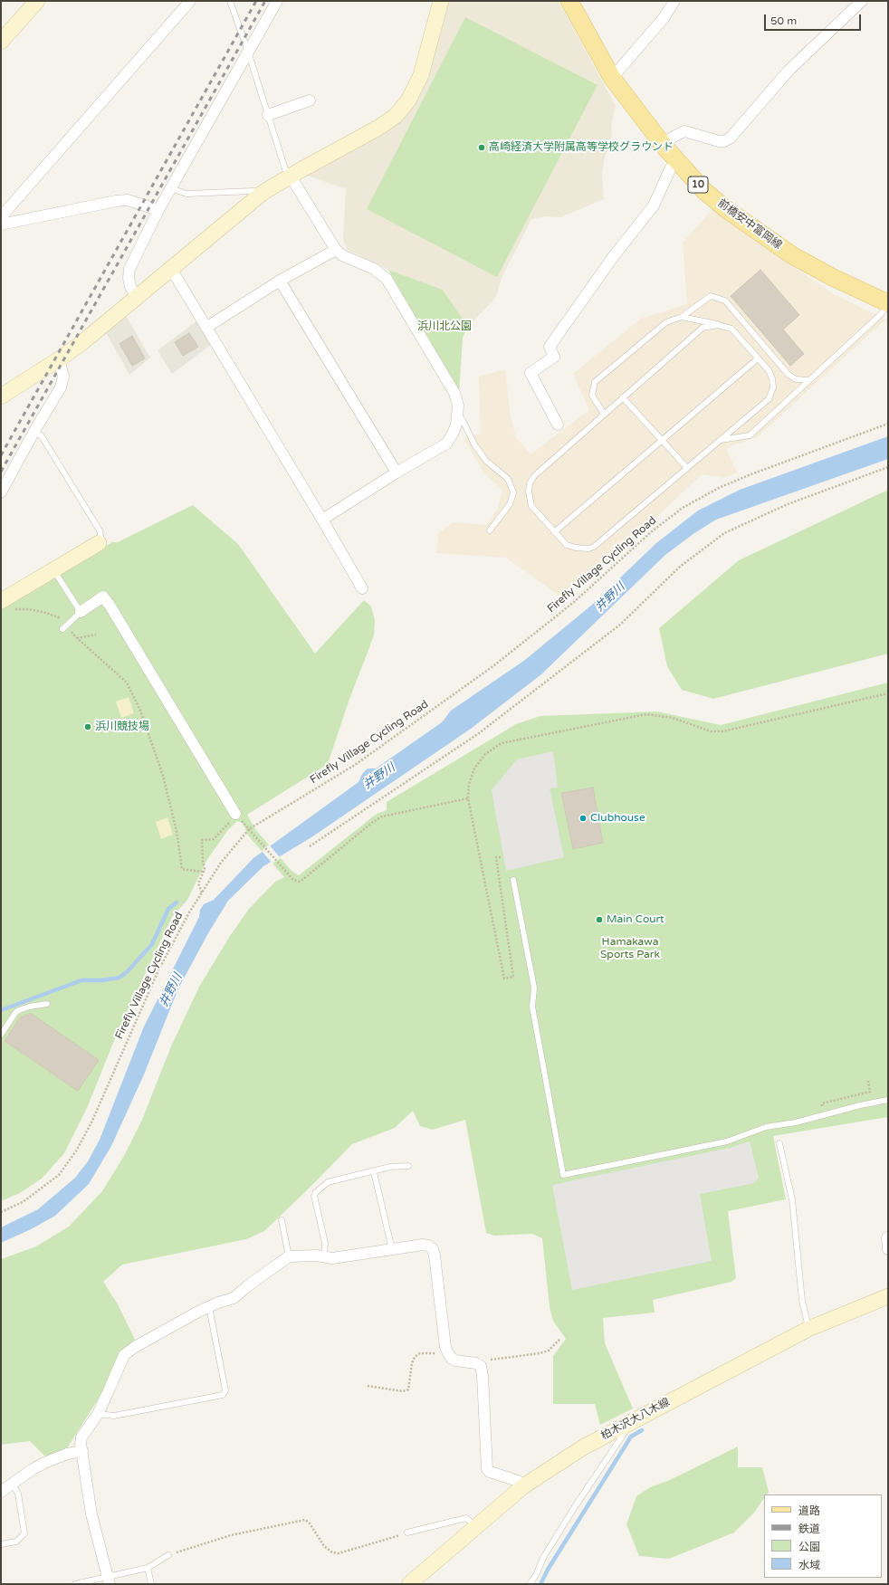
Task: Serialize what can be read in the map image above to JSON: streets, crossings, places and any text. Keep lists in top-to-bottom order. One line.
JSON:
{"streets":{"main road":["10","前橋安中富岡線"],"street":["柏木沢大八木線"],"path":["Firefly Village Cycling Road"]},"water":["井野川"],"parks":["浜川北公園","Hamakawa Sports Park"],"places":["高崎経済大学附属高等学校グラウンド","浜川競技場","Clubhouse","Main Court"],"legend":["道路","鉄道","公園","水域"],"scale_bar":"50 m"}
